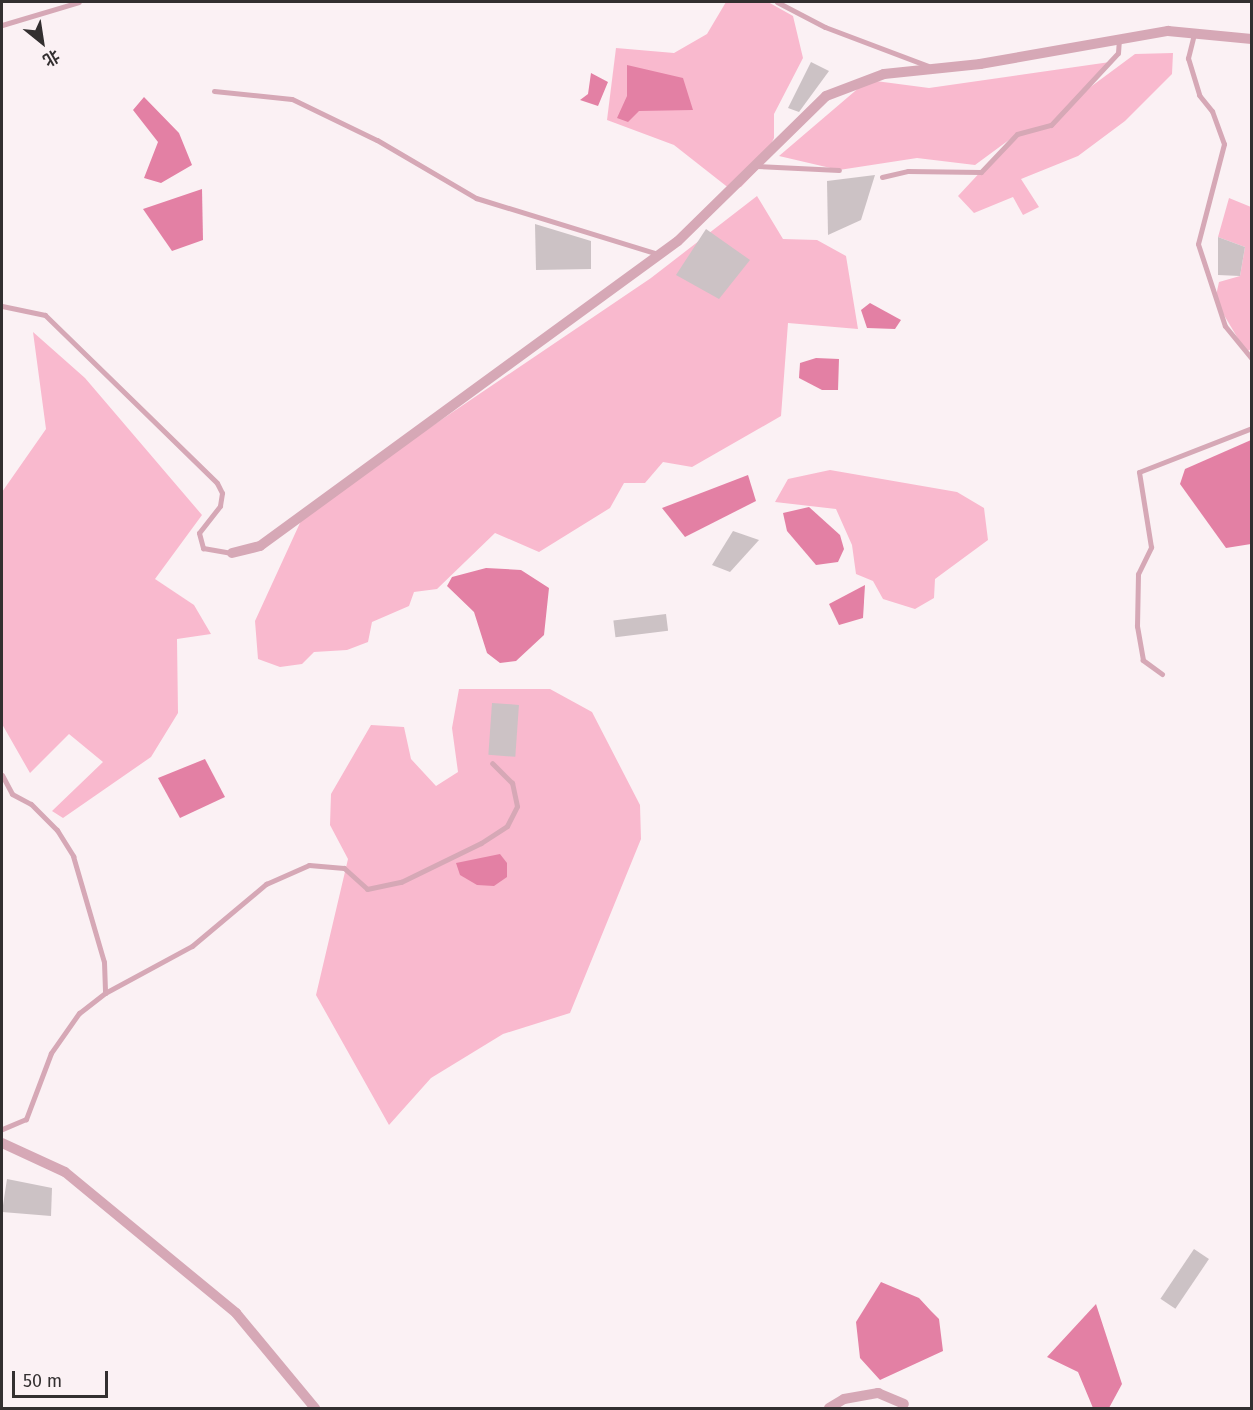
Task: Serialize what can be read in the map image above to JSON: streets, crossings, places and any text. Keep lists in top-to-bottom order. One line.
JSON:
{"scale_bar":"50 m","north":"bottom right"}
